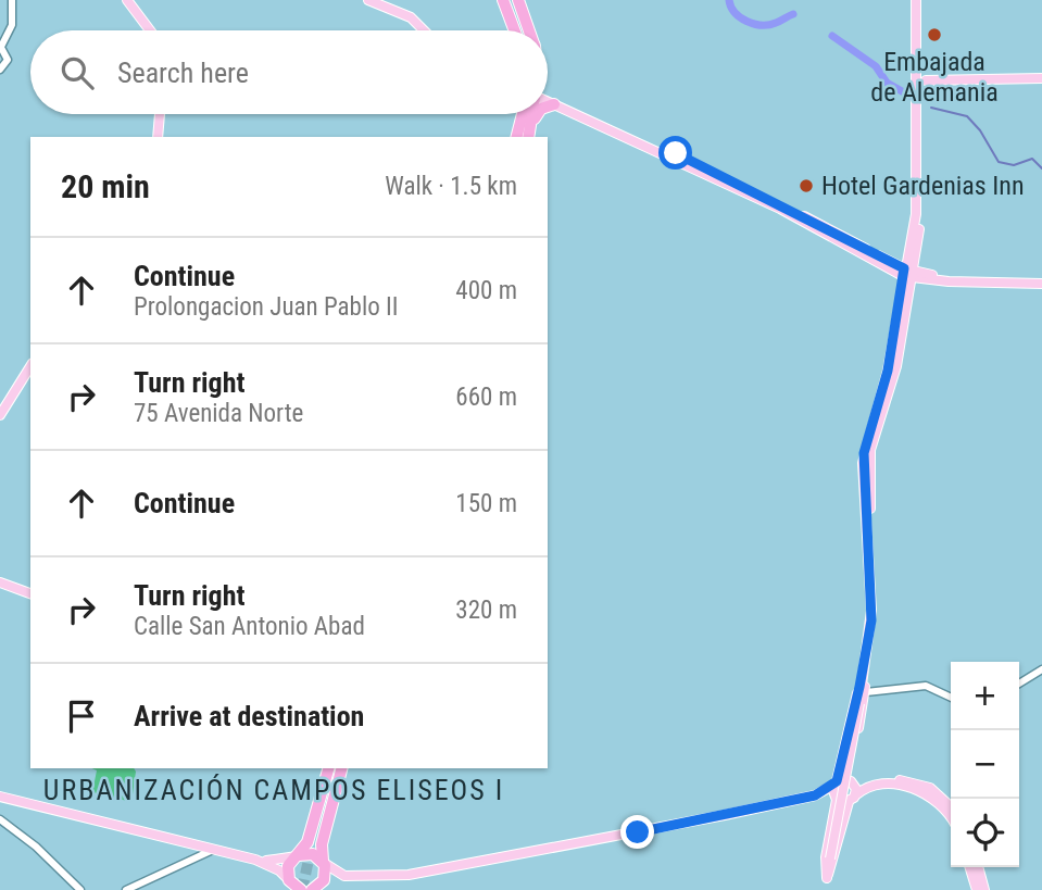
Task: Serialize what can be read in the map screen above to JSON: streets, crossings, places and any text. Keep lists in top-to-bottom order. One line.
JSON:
{"districts":["URBANIZACIÓN CAMPOS ELISEOS I"],"places":["Embajada de Alemania","Hotel Gardenias Inn"],"page":{"search":"Search here","heading":["20 min","Walk · 1.5 km"],"list":[["Continue","Prolongacion Juan Pablo II","400 m"],["Turn right","75 Avenida Norte","660 m"],["Continue","150 m"],["Turn right","Calle San Antonio Abad","320 m"],"Arrive at destination"],"map_buttons":["+","−"]}}
